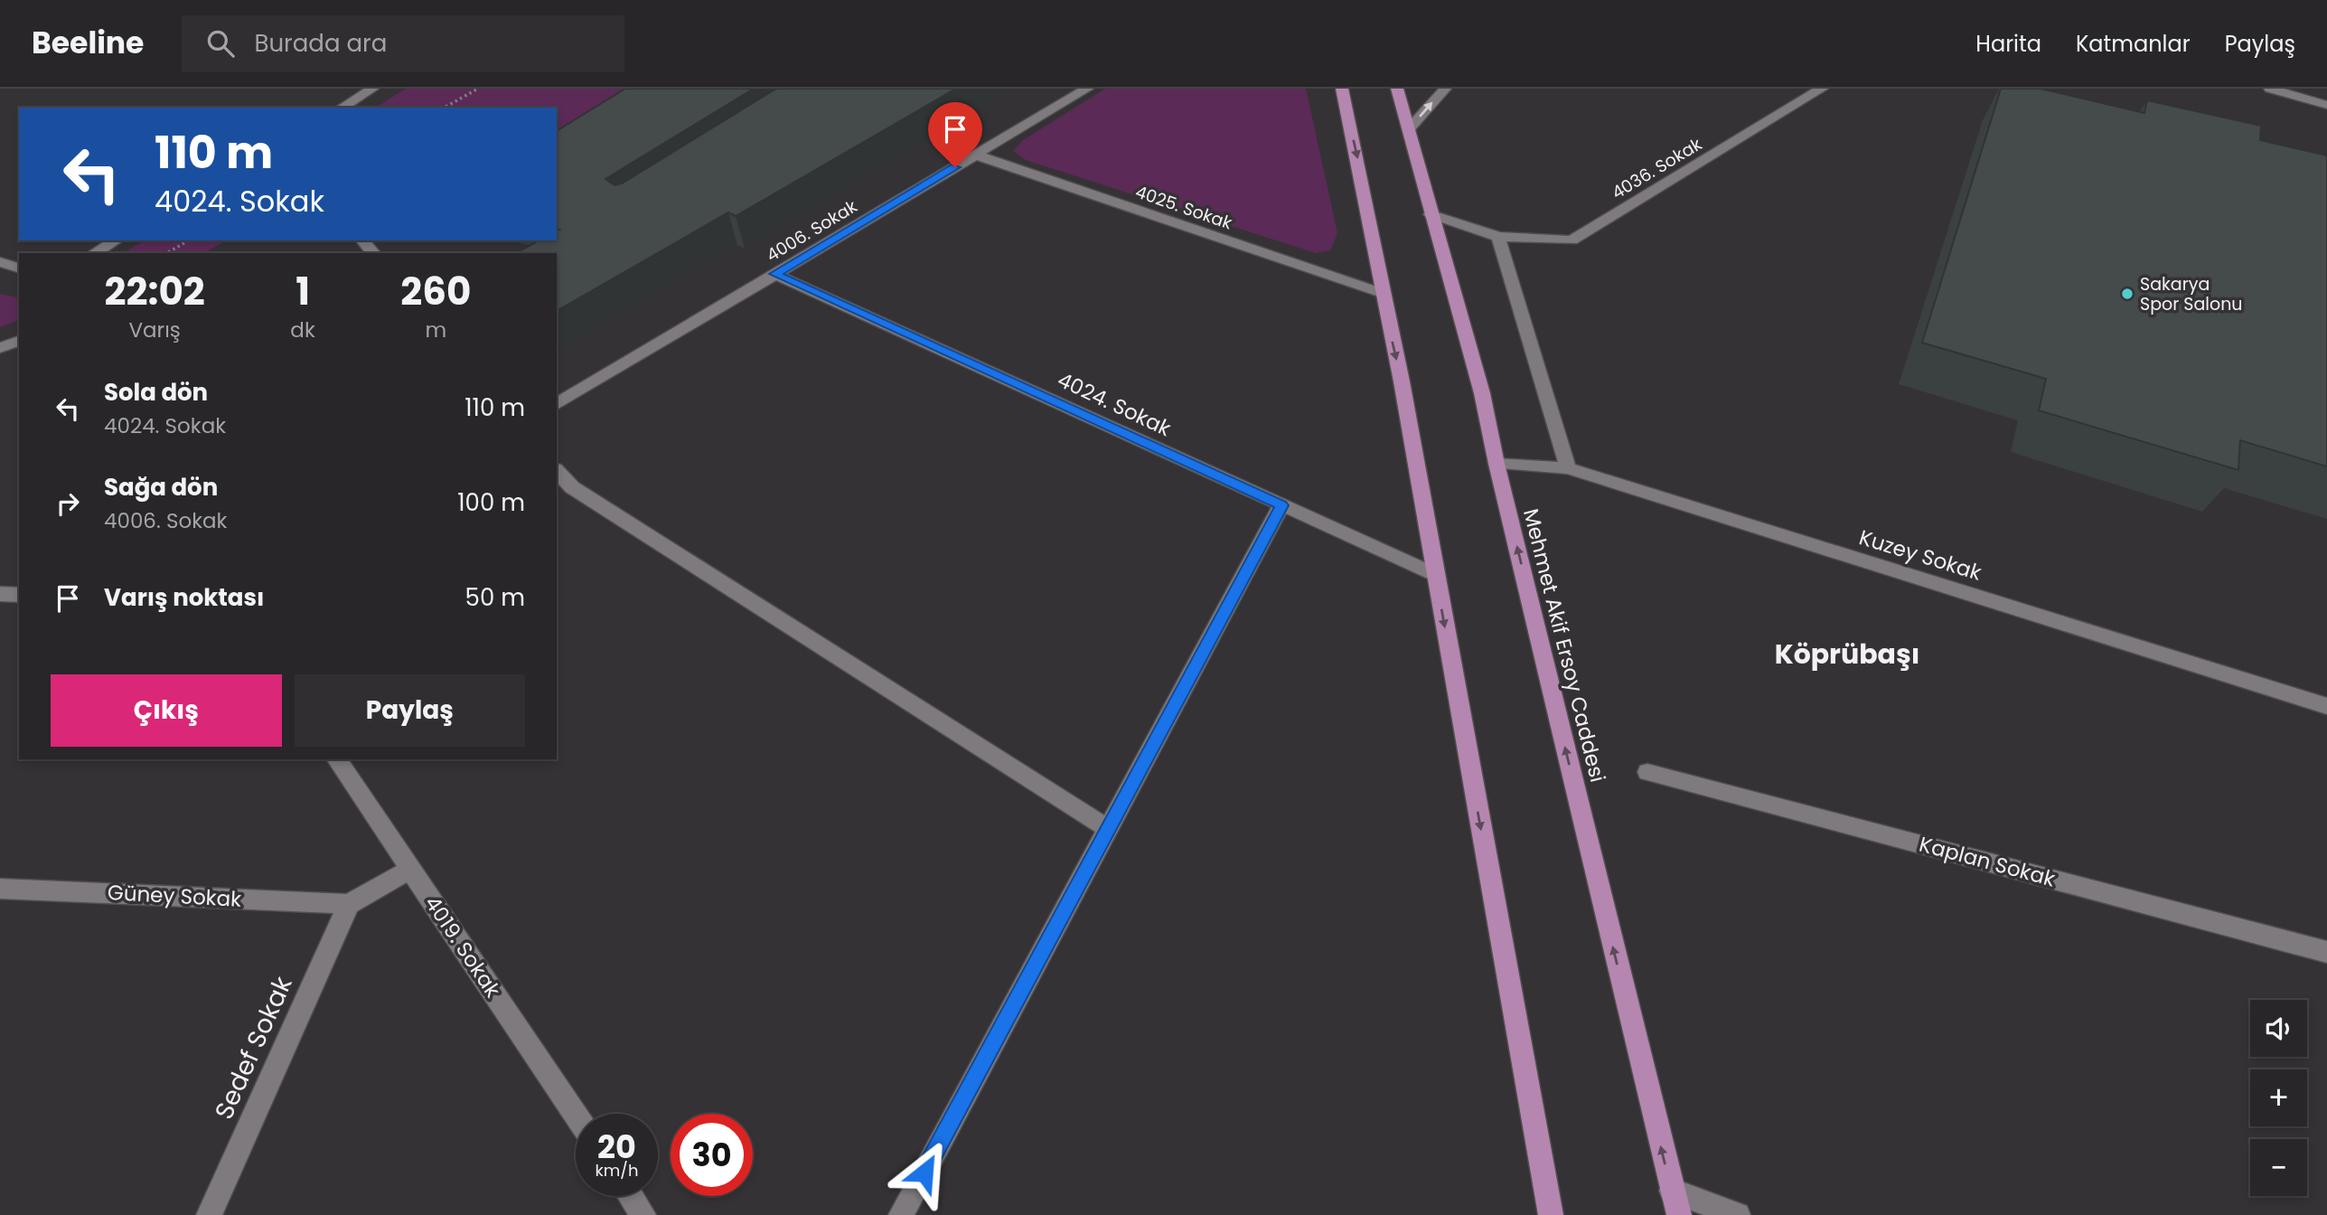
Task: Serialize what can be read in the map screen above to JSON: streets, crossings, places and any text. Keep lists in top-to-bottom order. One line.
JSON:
{"streets":{"main road":["Mehmet Akif Ersoy Caddesi"],"street":["4036. Sokak","4025. Sokak","4006. Sokak","4024. Sokak","Kuzey Sokak","Kaplan Sokak","Güney Sokak","4019. Sokak","Sedef Sokak"]},"crossings":[["4036. Sokak","Mehmet Akif Ersoy Caddesi"],["4025. Sokak","4006. Sokak"],["4006. Sokak","4024. Sokak"],["Kuzey Sokak","Mehmet Akif Ersoy Caddesi"],["Güney Sokak","Sedef Sokak"]],"districts":["Köprübaşı"],"places":["Sakarya Spor Salonu"],"page":{"header":"Beeline","search":"Burada ara","nav":["Harita","Katmanlar","Paylaş"],"turn":["110 m","4024. Sokak"],"eta":["22:02","Varış","1","dk","260","m"],"list":[{"name":"Sola dön","note":"4024. Sokak","value":"110 m"},{"name":"Sağa dön","note":"4006. Sokak","value":"100 m"},{"name":"Varış noktası","value":"50 m"}],"buttons":["Çıkış","Paylaş"],"map_buttons":["+","−"],"speed":"20 km/h","limit":"30"}}
